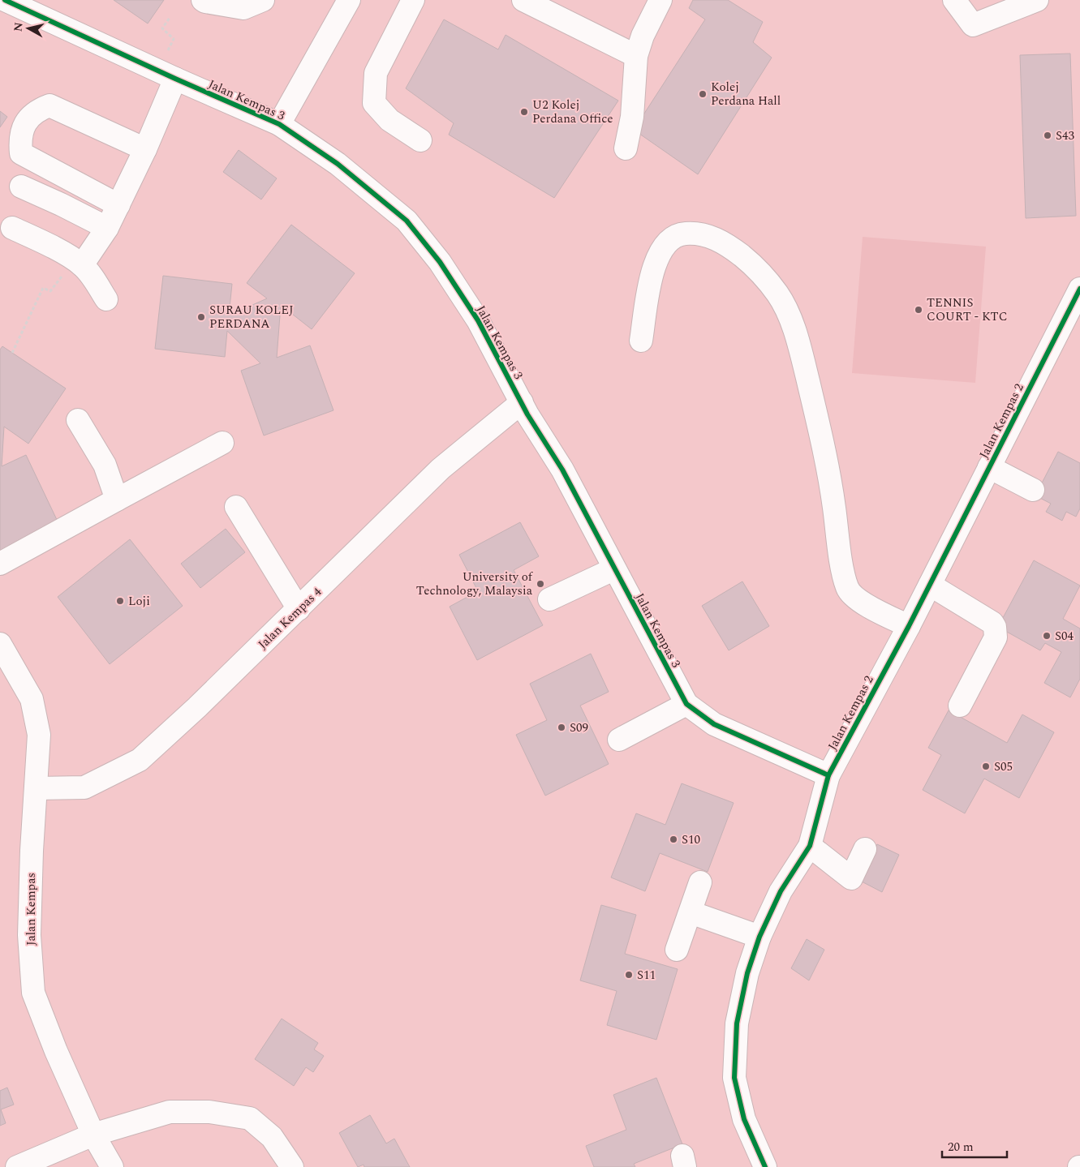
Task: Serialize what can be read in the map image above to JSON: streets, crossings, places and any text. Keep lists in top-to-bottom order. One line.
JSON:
{"streets":{"street":["Jalan Kempas 3","Jalan Kempas 2","Jalan Kempas 4","Jalan Kempas"]},"crossings":[["Jalan Kempas 3","Jalan Kempas 2"],["Jalan Kempas 3","Jalan Kempas 4"],["Jalan Kempas 4","Jalan Kempas"]],"places":["Kolej Perdana Hall","U2 Kolej Perdana Office","S43","TENNIS COURT - KTC","SURAU KOLEJ PERDANA","University of Technology, Malaysia","Loji","S04","S09","S05","S10","S11"],"scale_bar":"20 m","north":"left"}
